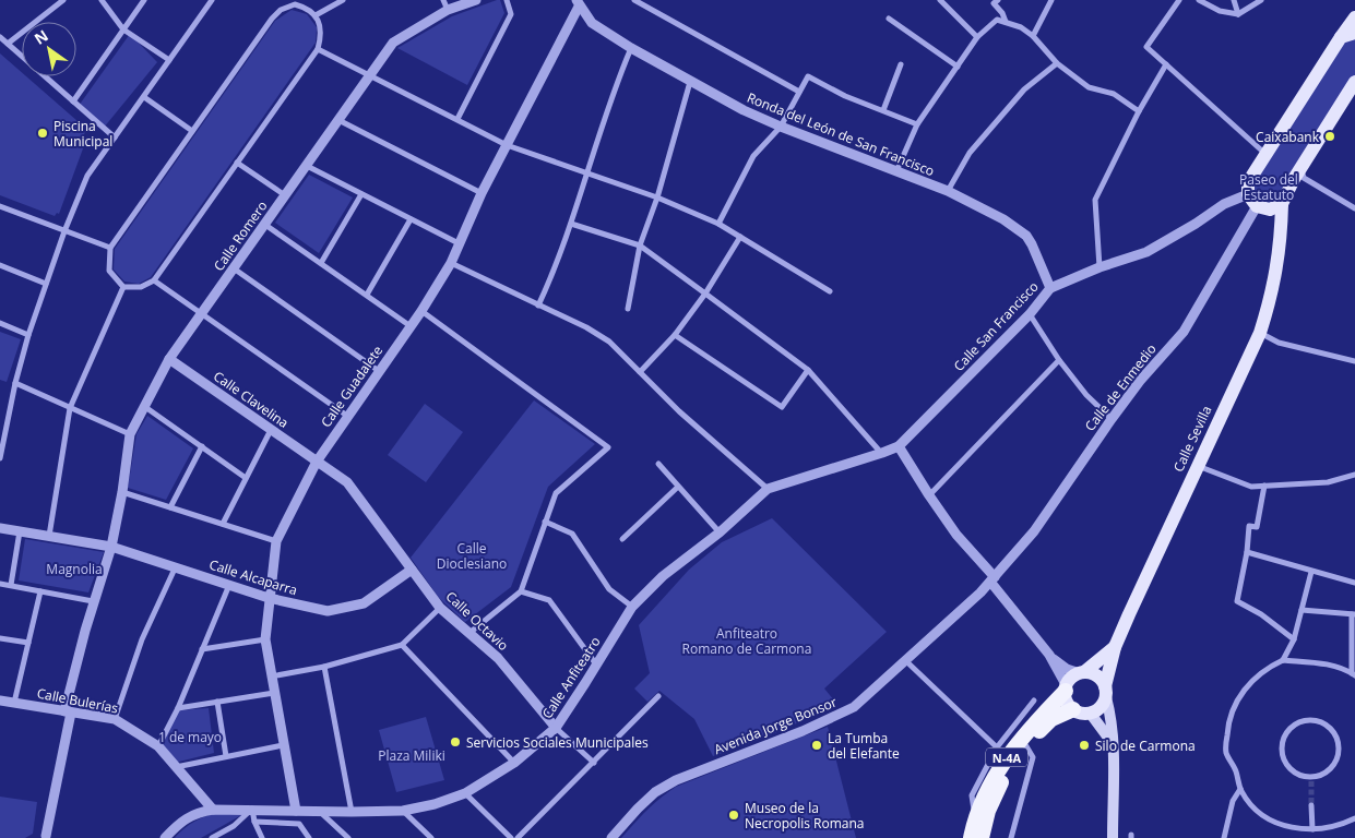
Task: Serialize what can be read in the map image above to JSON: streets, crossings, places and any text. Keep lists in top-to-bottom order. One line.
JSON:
{"streets":{"highway":["N-4A"],"main road":["Calle Sevilla"],"street":["Ronda del León de San Francisco","Calle Romero","Calle San Francisco","Calle Guadalete","Calle de Enmedio","Calle Clavelina","Calle Alcaparra","Calle Octavio","Calle Anfiteatro","Calle Bulerías","Avenida Jorge Bonsor"]},"crossings":[["Ronda del León de San Francisco","Calle San Francisco"],["Ronda del León de San Francisco","Calle Guadalete"],["Calle Romero","Calle Clavelina"],["Calle Romero","Calle Alcaparra"],["Calle Romero","Calle Bulerías"],["Calle San Francisco","Calle Anfiteatro"],["Calle Guadalete","Calle Clavelina"],["Calle Guadalete","Calle Alcaparra"],["Calle Guadalete","Calle Octavio"],["Calle Guadalete","Calle Anfiteatro"],["Calle de Enmedio","Calle Sevilla"],["Calle de Enmedio","Avenida Jorge Bonsor"],["Calle Clavelina","Calle Octavio"],["Calle Sevilla","N-4A"],["Calle Alcaparra","Calle Octavio"],["Calle Octavio","Calle Anfiteatro"],["Calle Anfiteatro","Calle Bulerías"]],"parks":["Paseo del Estatuto","Calle Dioclesiano","Magnolia","Anfiteatro Romano de Carmona","1 de mayo","Plaza Miliki"],"places":["Piscina Municipal","Caixabank","Servicios Sociales Municipales","La Tumba del Elefante","Silo de Carmona","Museo de la Necropolis Romana"],"north":"top left"}
